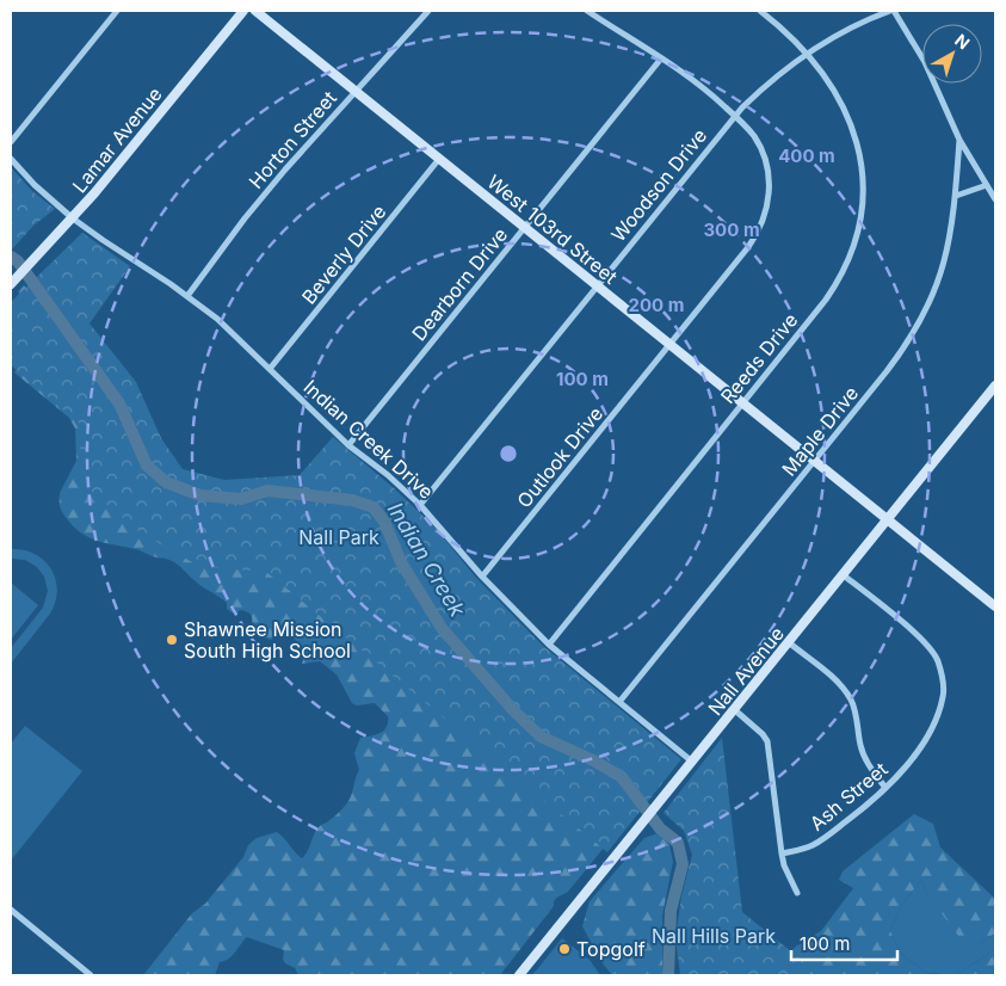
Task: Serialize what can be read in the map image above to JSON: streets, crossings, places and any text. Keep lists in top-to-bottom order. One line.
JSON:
{"streets":{"main road":["Lamar Avenue","West 103rd Street","Nall Avenue"],"street":["Horton Street","Woodson Drive","Beverly Drive","Dearborn Drive","Reeds Drive","Maple Drive","Indian Creek Drive","Outlook Drive","Ash Street"]},"crossings":[["Lamar Avenue","Indian Creek Drive"],["Horton Street","West 103rd Street"],["Horton Street","Indian Creek Drive"],["Woodson Drive","West 103rd Street"],["Woodson Drive","Reeds Drive"],["Woodson Drive","Indian Creek Drive"],["Woodson Drive","Outlook Drive"],["West 103rd Street","Beverly Drive"],["West 103rd Street","Dearborn Drive"],["West 103rd Street","Reeds Drive"],["West 103rd Street","Maple Drive"],["West 103rd Street","Outlook Drive"],["West 103rd Street","Nall Avenue"],["Beverly Drive","Indian Creek Drive"],["Dearborn Drive","Indian Creek Drive"],["Dearborn Drive","Outlook Drive"],["Reeds Drive","Indian Creek Drive"],["Maple Drive","Indian Creek Drive"],["Indian Creek Drive","Outlook Drive"],["Indian Creek Drive","Nall Avenue"],["Nall Avenue","Ash Street"]],"water":["Indian Creek"],"parks":["Nall Park","Nall Hills Park"],"places":["Shawnee Mission South High School","Topgolf"],"scale_bar":"100 m","north":"top right","rings":["400 m","300 m","200 m","100 m"]}
